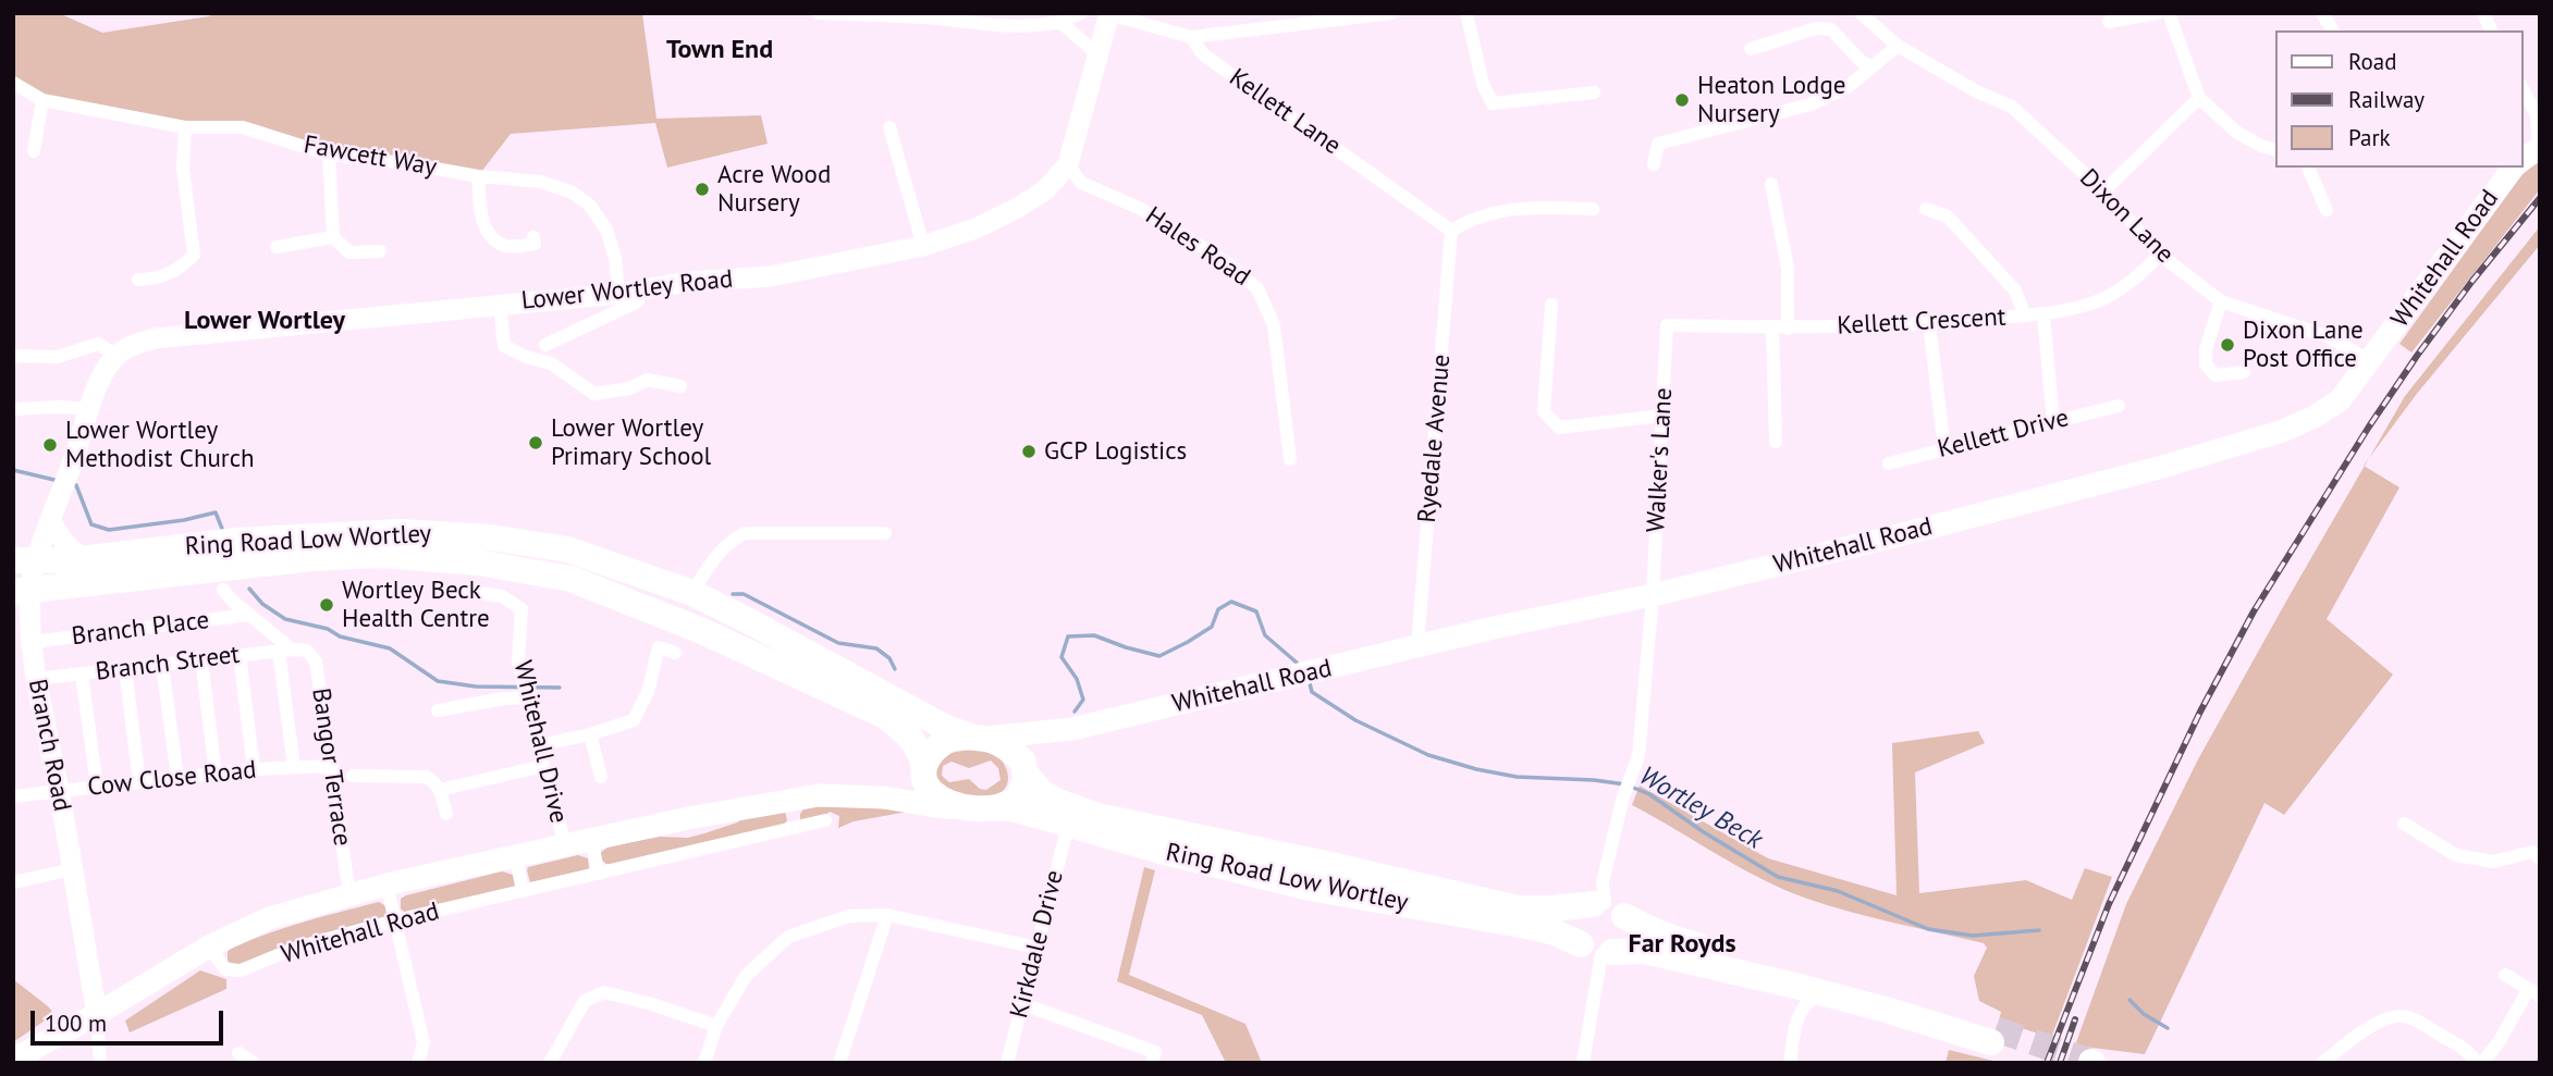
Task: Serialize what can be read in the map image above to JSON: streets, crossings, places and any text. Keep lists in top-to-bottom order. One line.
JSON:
{"streets":{"highway":["Ring Road Low Wortley"],"main road":["Whitehall Road"],"street":["Kellett Lane","Fawcett Way","Dixon Lane","Hales Road","Lower Wortley Road","Kellett Crescent","Kellett Drive","Ryedale Avenue","Walker's Lane","Branch Place","Branch Street","Whitehall Drive","Branch Road","Bangor Terrace","Cow Close Road","Kirkdale Drive"]},"crossings":[["Kellett Lane","Ryedale Avenue"],["Fawcett Way","Lower Wortley Road"],["Dixon Lane","Whitehall Road"],["Dixon Lane","Kellett Crescent"],["Hales Road","Lower Wortley Road"],["Whitehall Road","Ryedale Avenue"],["Whitehall Road","Walker's Lane"],["Whitehall Road","Ring Road Low Wortley"],["Whitehall Road","Whitehall Drive"],["Whitehall Road","Branch Road"],["Whitehall Road","Bangor Terrace"],["Lower Wortley Road","Branch Road"],["Kellett Crescent","Walker's Lane"],["Walker's Lane","Ring Road Low Wortley"],["Ring Road Low Wortley","Branch Road"],["Ring Road Low Wortley","Kirkdale Drive"],["Branch Place","Branch Street"],["Branch Place","Branch Road"],["Branch Place","Bangor Terrace"],["Branch Street","Branch Road"],["Branch Street","Bangor Terrace"],["Branch Road","Cow Close Road"],["Bangor Terrace","Cow Close Road"]],"districts":["Town End","Lower Wortley","Far Royds"],"water":["Wortley Beck"],"places":["Heaton Lodge Nursery","Acre Wood Nursery","Dixon Lane Post Office","Lower Wortley Primary School","Lower Wortley Methodist Church","GCP Logistics","Wortley Beck Health Centre"],"legend":["Road","Railway","Park"],"scale_bar":"100 m"}
